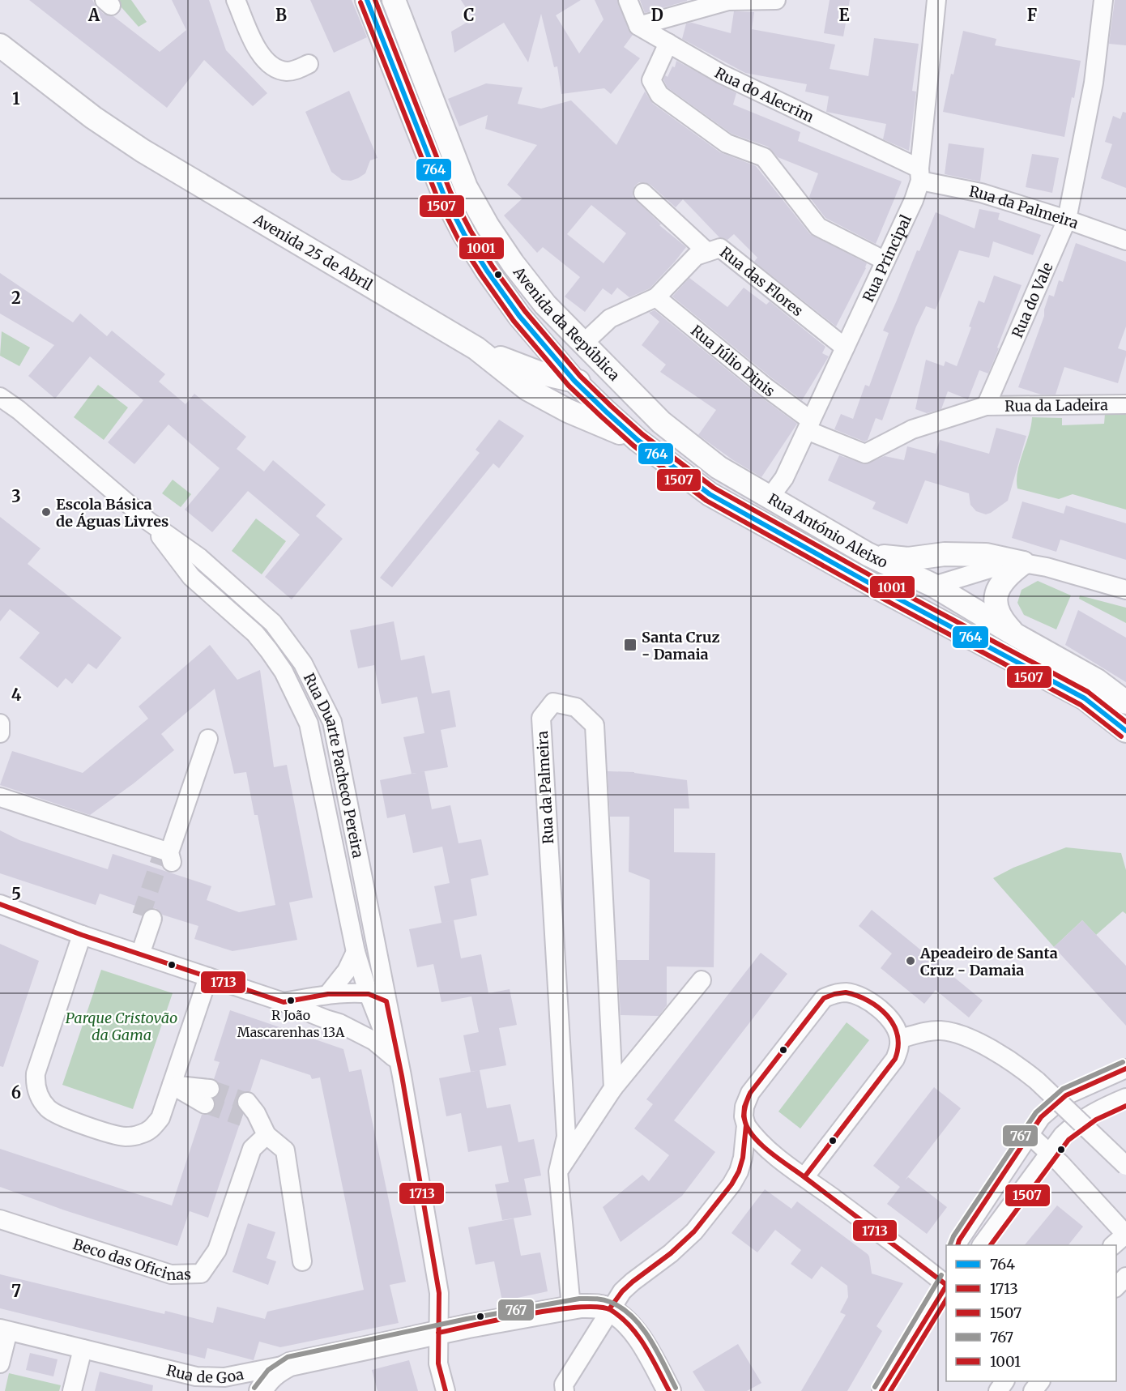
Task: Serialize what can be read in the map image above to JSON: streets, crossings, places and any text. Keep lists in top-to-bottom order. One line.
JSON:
{"streets":{"street":["Rua do Alecrim","Rua da Palmeira","Avenida 25 de Abril","Rua Principal","Rua das Flores","Rua do Vale","Avenida da República","Rua Júlio Dinis","Rua da Ladeira","Rua António Aleixo","Rua Duarte Pacheco Pereira","Beco das Oficinas","Rua de Goa"]},"crossings":[["Rua do Alecrim","Rua da Palmeira"],["Rua do Alecrim","Rua Principal"],["Rua da Palmeira","Rua Principal"],["Rua da Palmeira","Rua do Vale"],["Rua da Palmeira","Rua de Goa"],["Avenida 25 de Abril","Avenida da República"],["Avenida 25 de Abril","Rua António Aleixo"],["Rua Principal","Rua das Flores"],["Rua Principal","Rua Júlio Dinis"],["Rua Principal","Rua António Aleixo"],["Rua das Flores","Avenida da República"],["Rua das Flores","Rua Júlio Dinis"],["Rua do Vale","Rua da Ladeira"],["Avenida da República","Rua António Aleixo"],["Rua Duarte Pacheco Pereira","Rua de Goa"]],"parks":["Parque Cristovão da Gama"],"places":{"other":["Escola Básica de Águas Livres","Apeadeiro de Santa Cruz - Damaia","R João Mascarenhas 13A"],"transit":["Santa Cruz - Damaia"]},"lines":["transit line 764","transit line 1001","transit line 1507","transit line 1713","transit line 767"],"legend":["764","1713","1507","767","1001"],"grid":{"columns":["A","B","C","D","E","F"],"rows":["1","2","3","4","5","6","7"]}}
